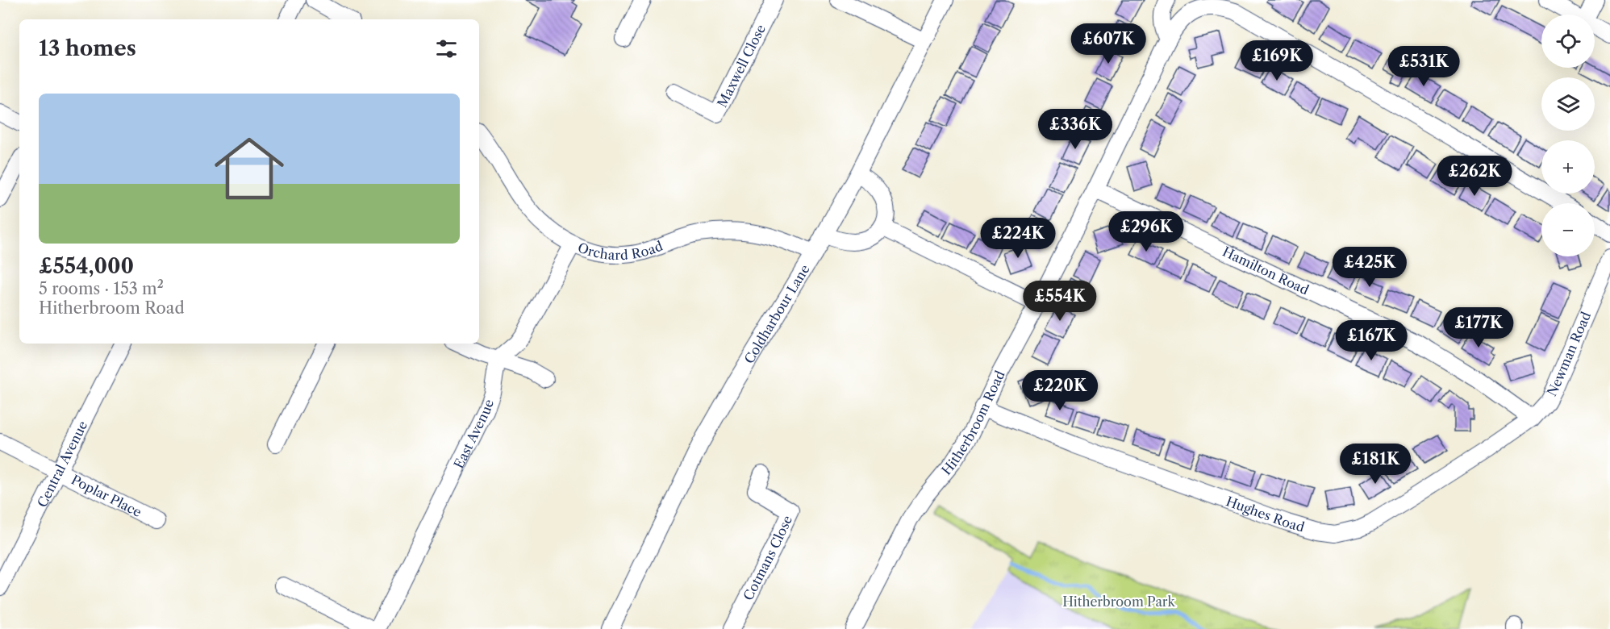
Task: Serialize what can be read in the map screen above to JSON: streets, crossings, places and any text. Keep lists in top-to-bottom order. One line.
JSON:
{"streets":{"street":["Maxwell Close","Orchard Road","Hamilton Road","Coldharbour Lane","Newman Road","Hitherbroom Road","East Avenue","Central Avenue","Poplar Place","Hughes Road","Cotmans Close"]},"crossings":[["Orchard Road","Coldharbour Lane"],["Hamilton Road","Newman Road"],["Hamilton Road","Hitherbroom Road"],["Hamilton Road","Hughes Road"],["Newman Road","Hughes Road"],["Hitherbroom Road","Hughes Road"],["Central Avenue","Poplar Place"]],"parks":["Hitherbroom Park"],"page":{"map_buttons":["+","−"],"heading":"13 homes","price":["£607K","£169K","£531K","£336K","£262K","£296K","£224K","£425K","£554K","£177K","£167K","£220K","£181K"],"list":[{"name":"£554,000","note":"5 rooms · 153 m² · Hitherbroom Road"}]}}
